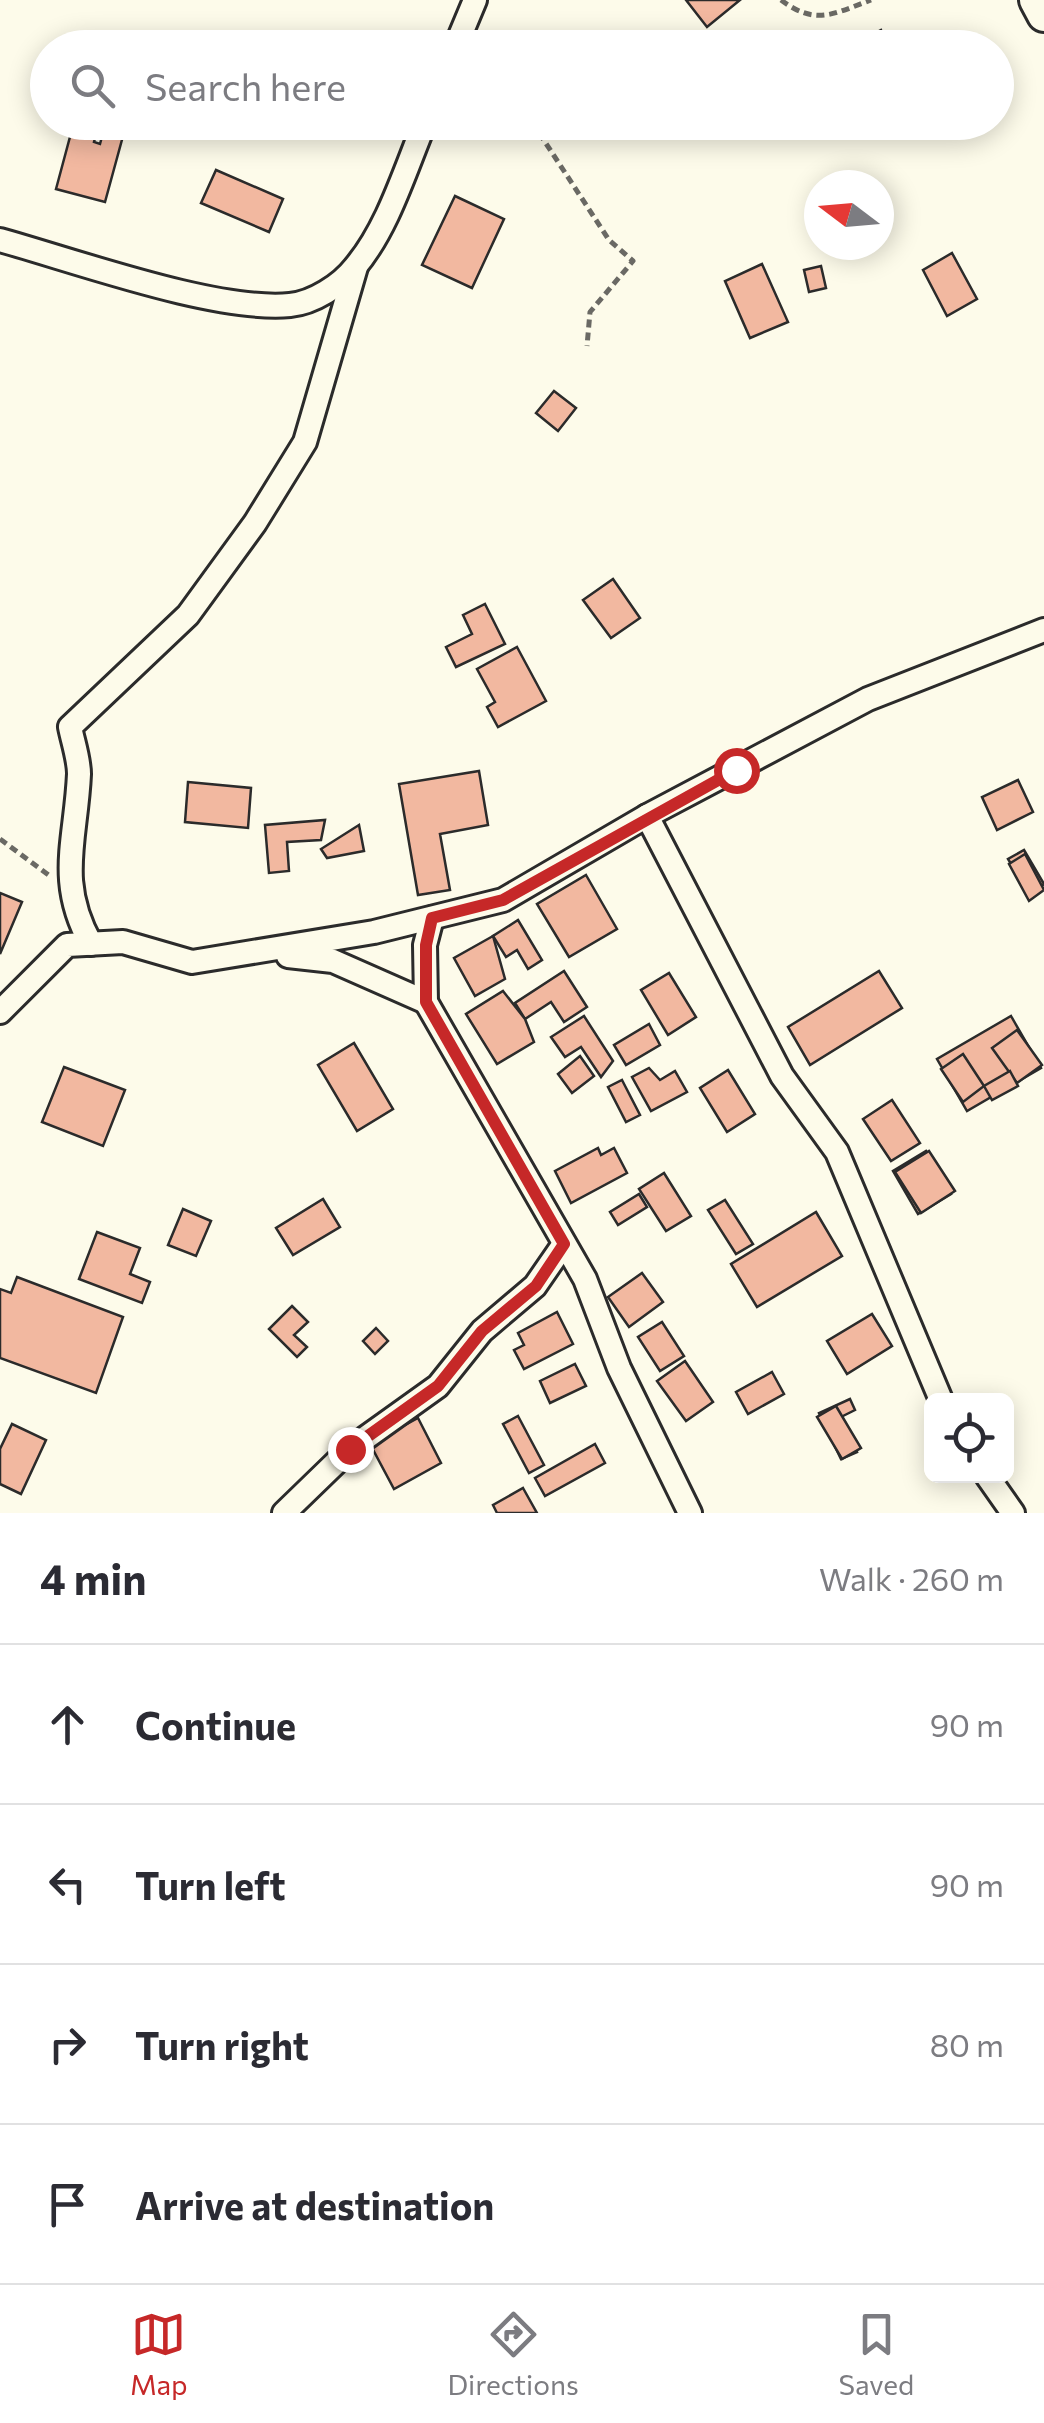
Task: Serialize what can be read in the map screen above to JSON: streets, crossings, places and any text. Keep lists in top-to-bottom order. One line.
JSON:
{"north":"left","page":{"search":"Search here","heading":["4 min","Walk · 260 m"],"list":[["Continue","90 m"],["Turn left","90 m"],["Turn right","80 m"],"Arrive at destination"],"nav":["Map","Directions","Saved"]}}
